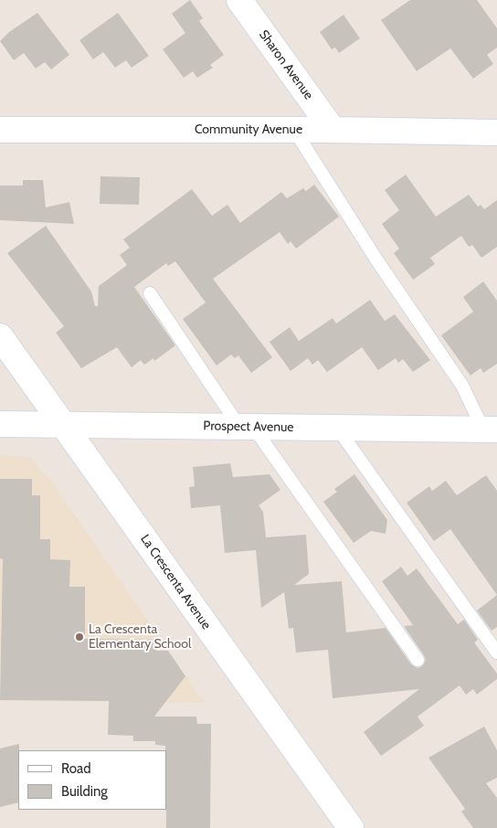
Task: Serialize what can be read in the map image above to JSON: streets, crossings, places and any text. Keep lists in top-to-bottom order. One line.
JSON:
{"streets":{"street":["Sharon Avenue","Community Avenue","Prospect Avenue","La Crescenta Avenue"]},"crossings":[["Sharon Avenue","Community Avenue"],["Prospect Avenue","La Crescenta Avenue"]],"places":["La Crescenta Elementary School"],"legend":["Road","Building"]}
